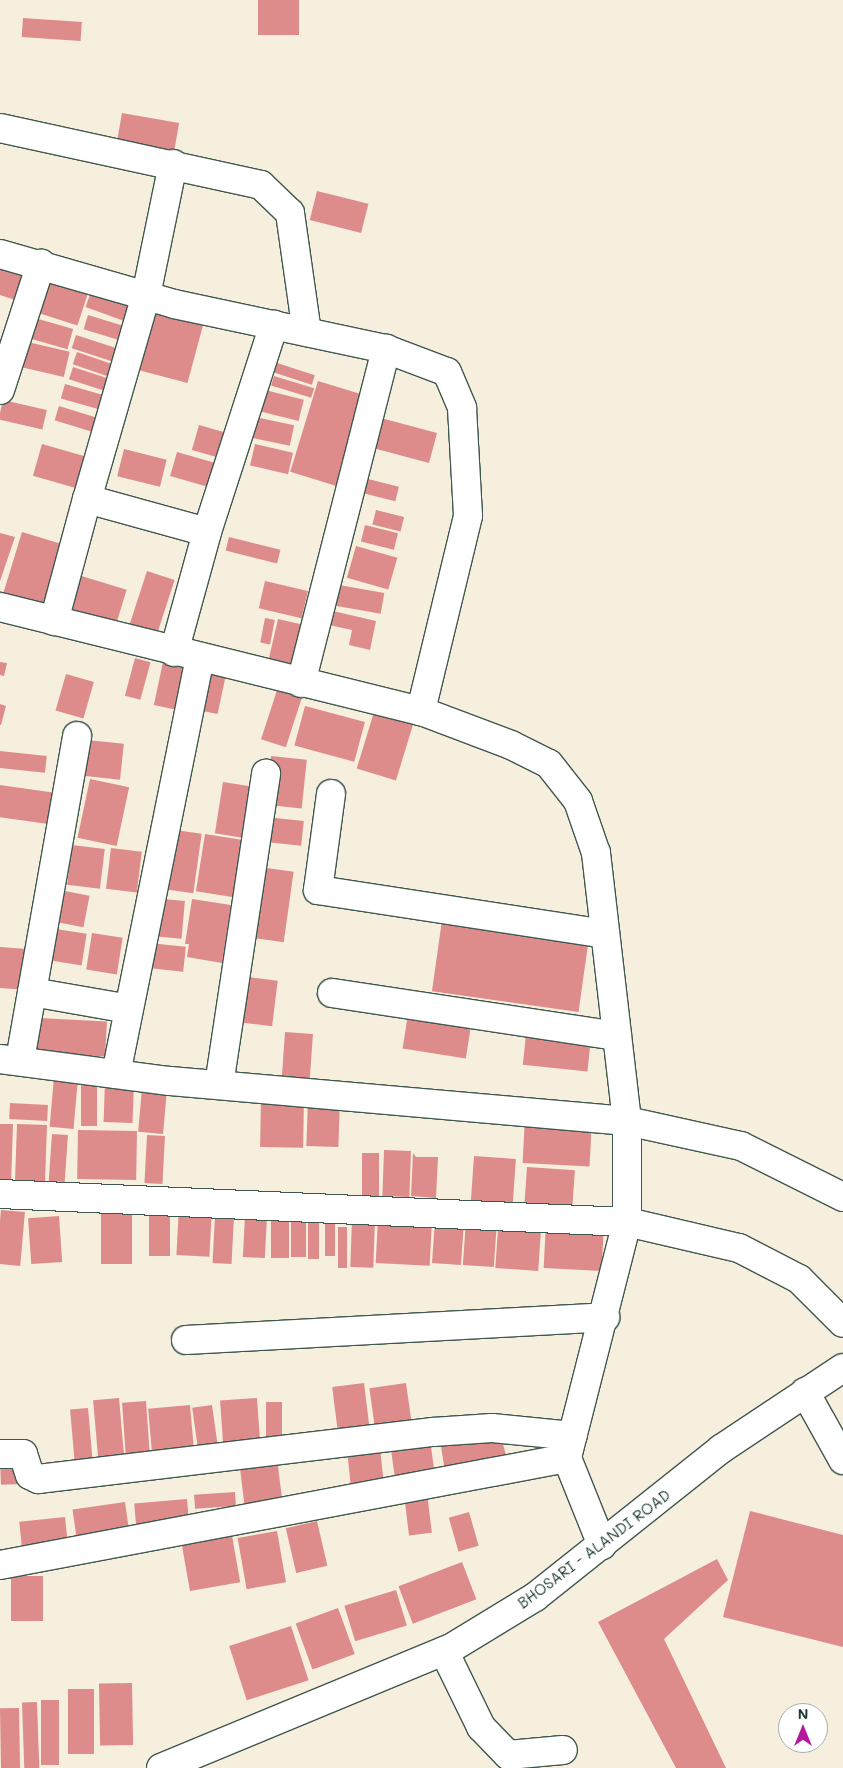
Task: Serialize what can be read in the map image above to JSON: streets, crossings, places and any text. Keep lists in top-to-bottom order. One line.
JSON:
{"streets":{"street":["BHOSARI - ALANDI ROAD"]},"north":"top"}
